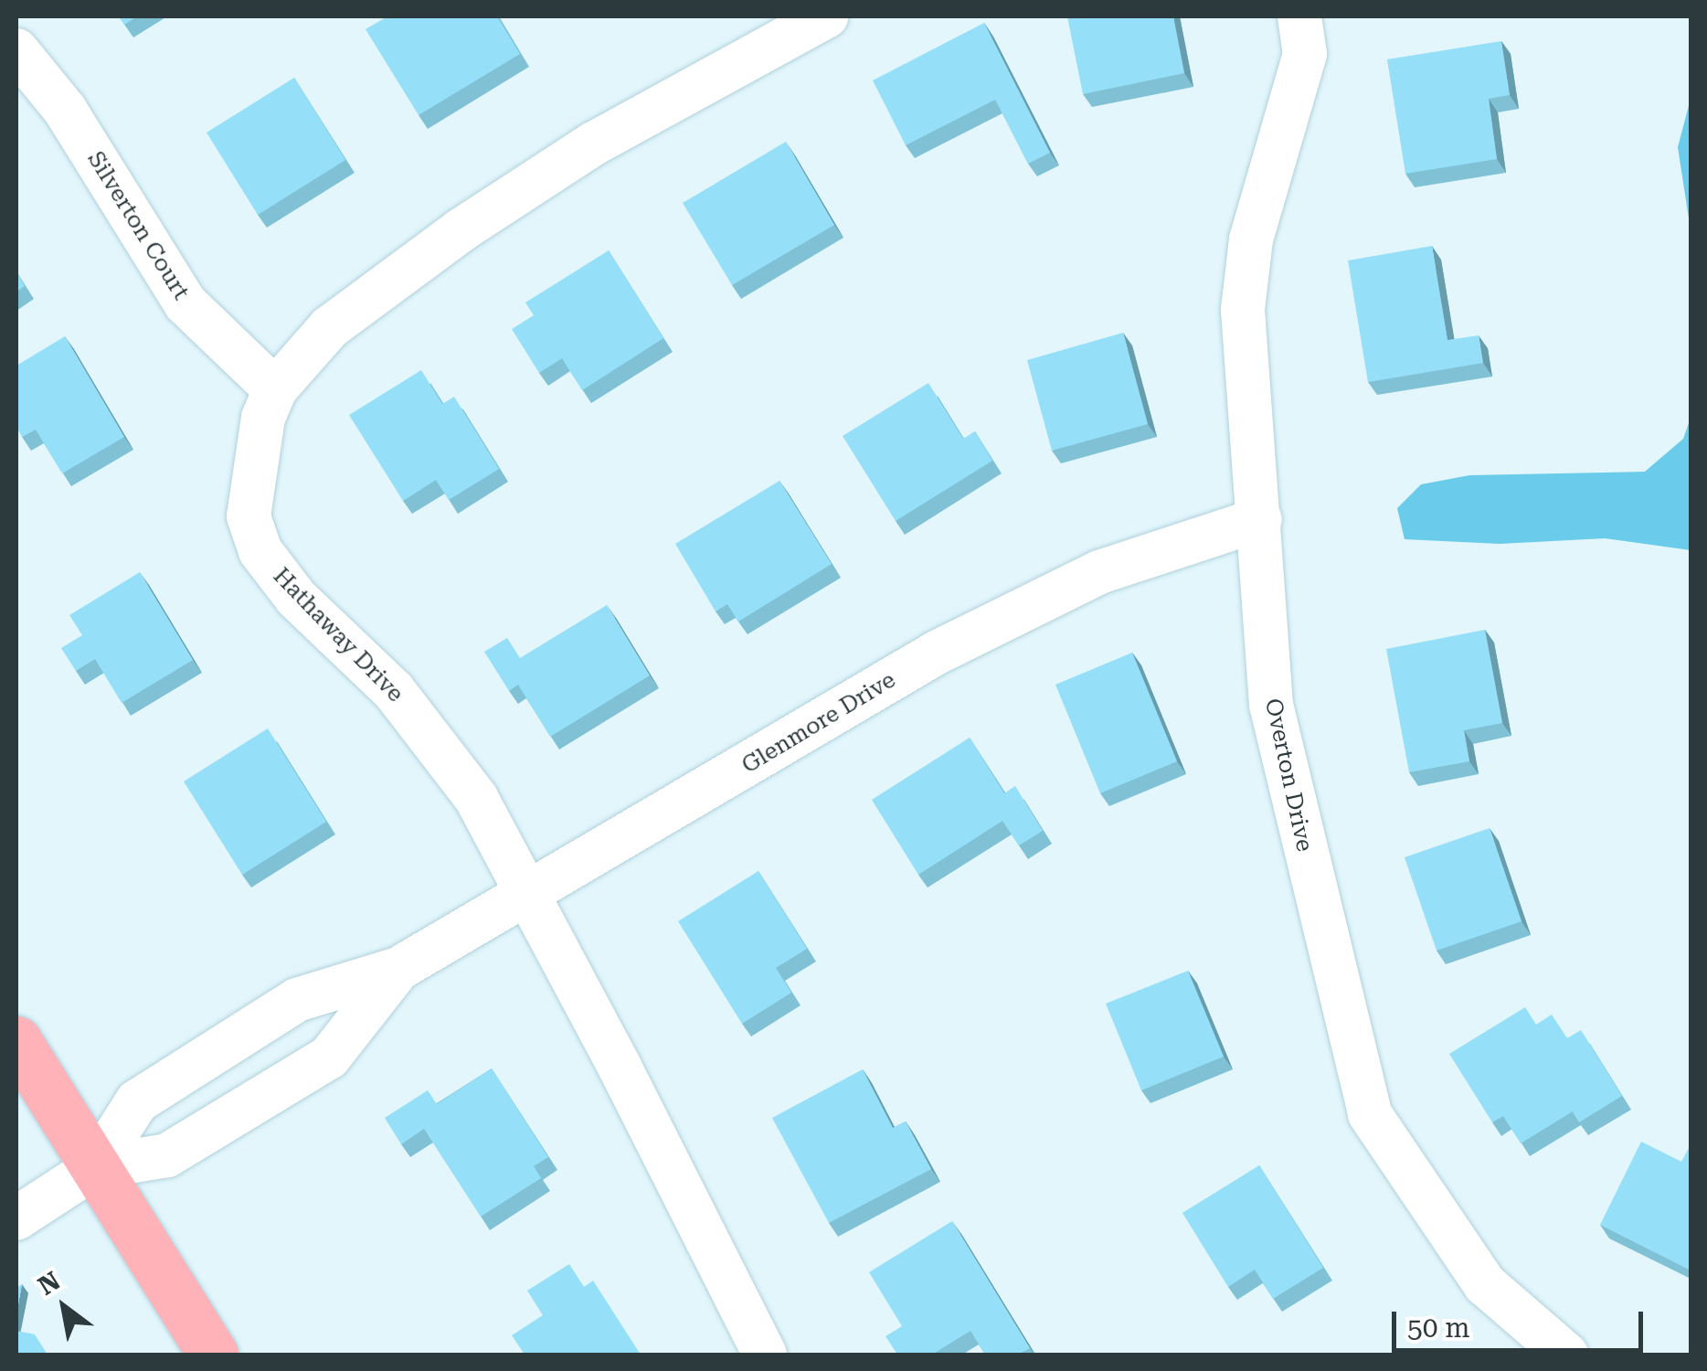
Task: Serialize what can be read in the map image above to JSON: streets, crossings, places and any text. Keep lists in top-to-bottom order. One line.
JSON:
{"streets":{"street":["Silverton Court","Hathaway Drive","Glenmore Drive","Overton Drive"]},"crossings":[["Silverton Court","Hathaway Drive"],["Hathaway Drive","Glenmore Drive"],["Glenmore Drive","Overton Drive"]],"scale_bar":"50 m","north":"top left"}
